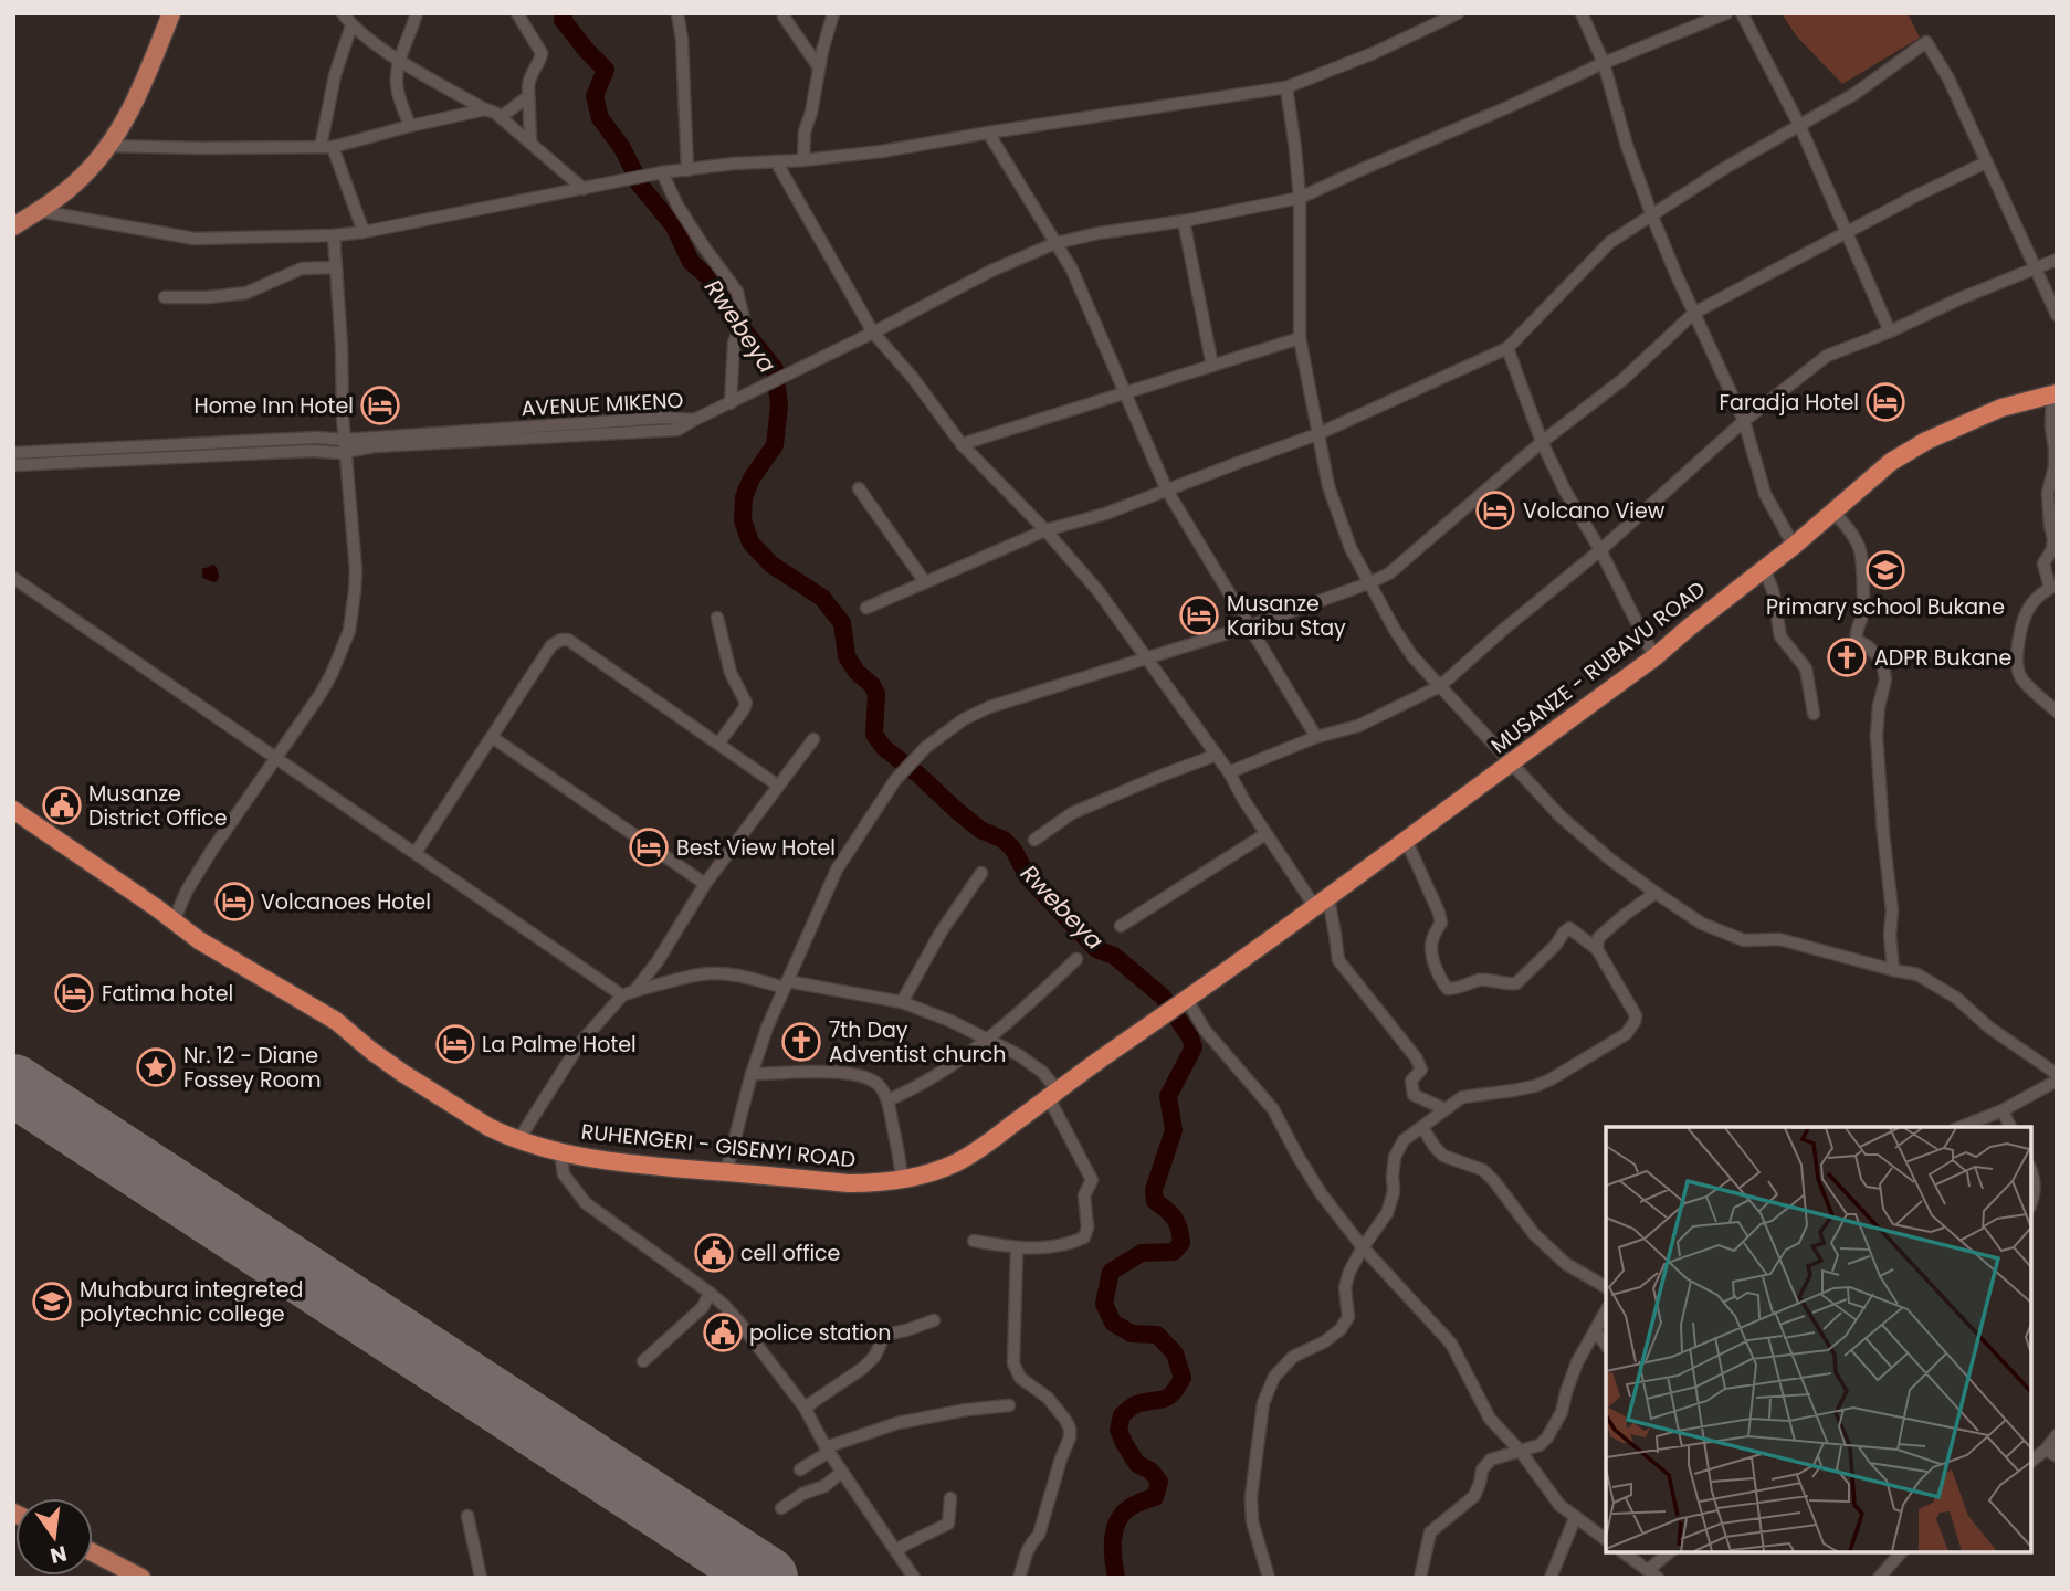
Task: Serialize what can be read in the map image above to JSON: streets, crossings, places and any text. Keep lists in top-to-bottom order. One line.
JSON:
{"streets":{"highway":["MUSANZE - RUBAVU ROAD","RUHENGERI - GISENYI ROAD"],"street":["AVENUE MIKENO"]},"crossings":[["MUSANZE - RUBAVU ROAD","RUHENGERI - GISENYI ROAD"]],"water":["Rwebeya"],"places":{"hotel":["Faradja Hotel","Home Inn Hotel","Volcano View","Musanze Karibu Stay","Best View Hotel","Volcanoes Hotel","Fatima hotel","La Palme Hotel"],"school or university":["Primary school Bukane","Muhabura integreted polytechnic college"],"church":["ADPR Bukane","7th Day Adventist church"],"public building":["Musanze District Office","cell office","police station"],"place":["Nr. 12 - Diane Fossey Room"]},"north":"bottom"}
